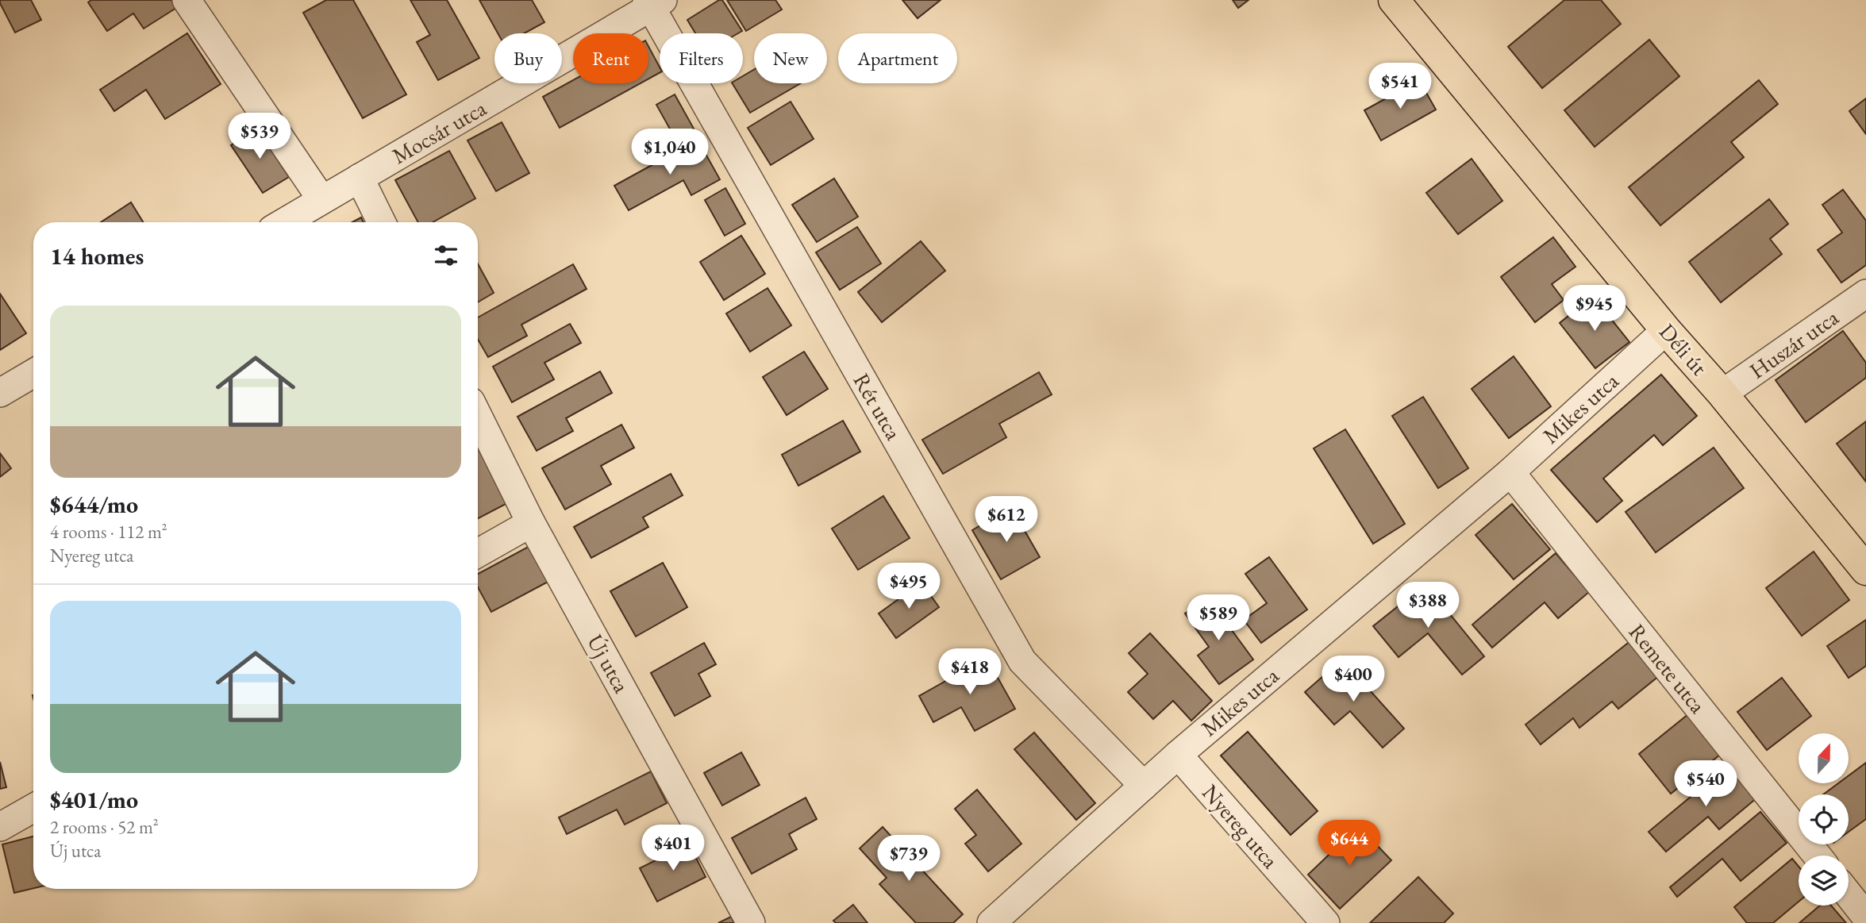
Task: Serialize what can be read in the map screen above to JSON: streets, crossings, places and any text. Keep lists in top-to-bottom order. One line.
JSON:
{"streets":{"main road":["Déli út"],"street":["Mocsár utca","Huszár utca","Rét utca","Mikes utca","Új utca","Remete utca","Nyereg utca"]},"crossings":[["Mocsár utca","Rét utca"],["Huszár utca","Déli út"],["Déli út","Mikes utca"],["Rét utca","Mikes utca"],["Mikes utca","Remete utca"],["Mikes utca","Nyereg utca"]],"north":"top","page":{"chip":["Buy","Rent","Filters","New","Apartment"],"price":["$541","$539","$1,040","$945","$612","$495","$388","$589","$418","$400","$540","$644","$401","$739"],"heading":"14 homes","list":[{"name":"$644/mo","note":"4 rooms · 112 m² · Nyereg utca"},{"name":"$401/mo","note":"2 rooms · 52 m² · Új utca"}]}}
